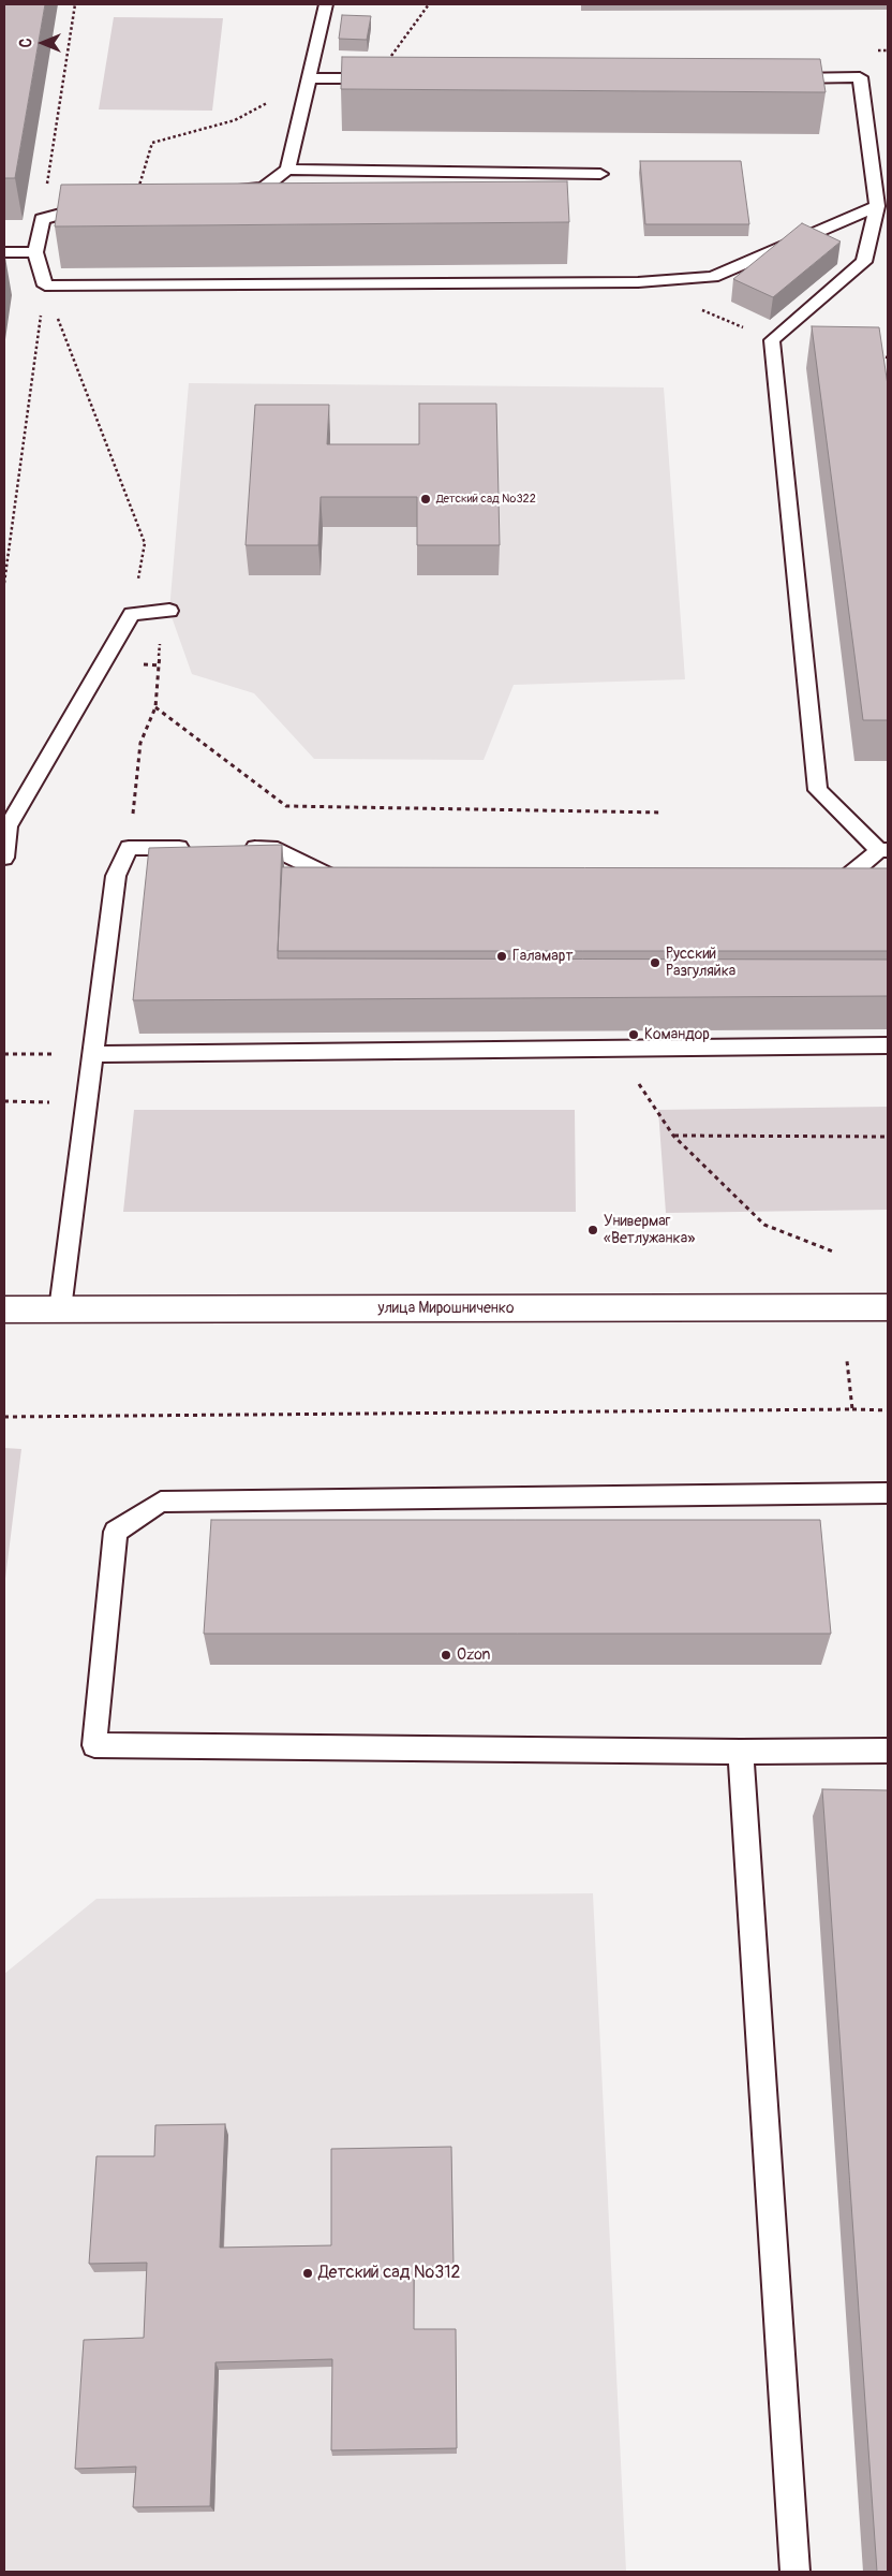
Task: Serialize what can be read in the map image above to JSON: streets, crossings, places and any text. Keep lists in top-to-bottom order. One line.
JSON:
{"streets":{"street":["улица Мирошниченко"]},"places":["Детский сад №322","Галамарт","Русский Разгуляйка","Командор","Универмаг «Ветлужанка»","Ozon","Детский сад №312"],"north":"left"}
